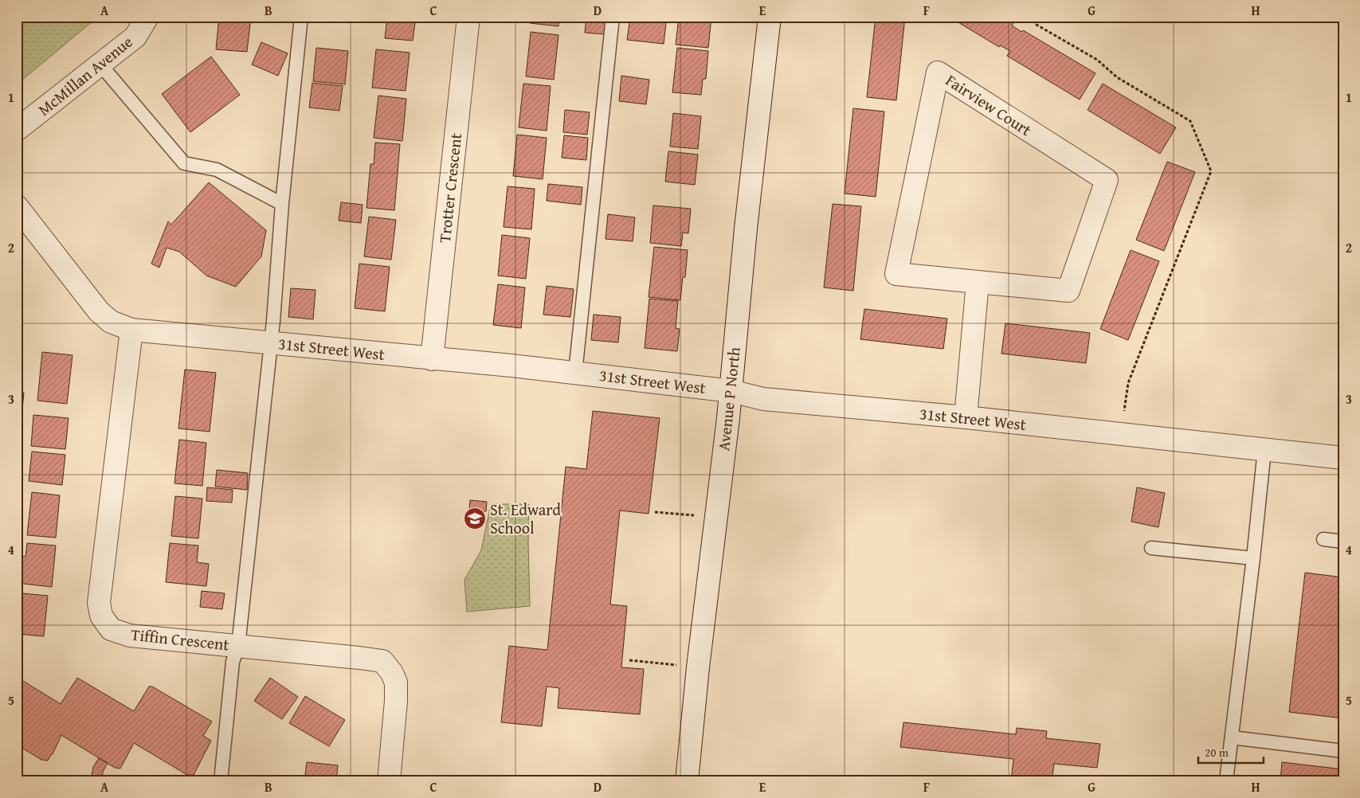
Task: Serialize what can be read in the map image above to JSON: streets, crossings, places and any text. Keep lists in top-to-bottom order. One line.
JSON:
{"streets":{"street":["McMillan Avenue","Fairview Court","Trotter Crescent","31st Street West","Avenue P North","Tiffin Crescent"]},"crossings":[["Trotter Crescent","31st Street West"],["31st Street West","Avenue P North"],["31st Street West","Tiffin Crescent"]],"places":{"school or university":["St. Edward School"]},"scale_bar":"20 m","grid":{"columns":["A","B","C","D","E","F","G","H"],"rows":["1","2","3","4","5"]}}
